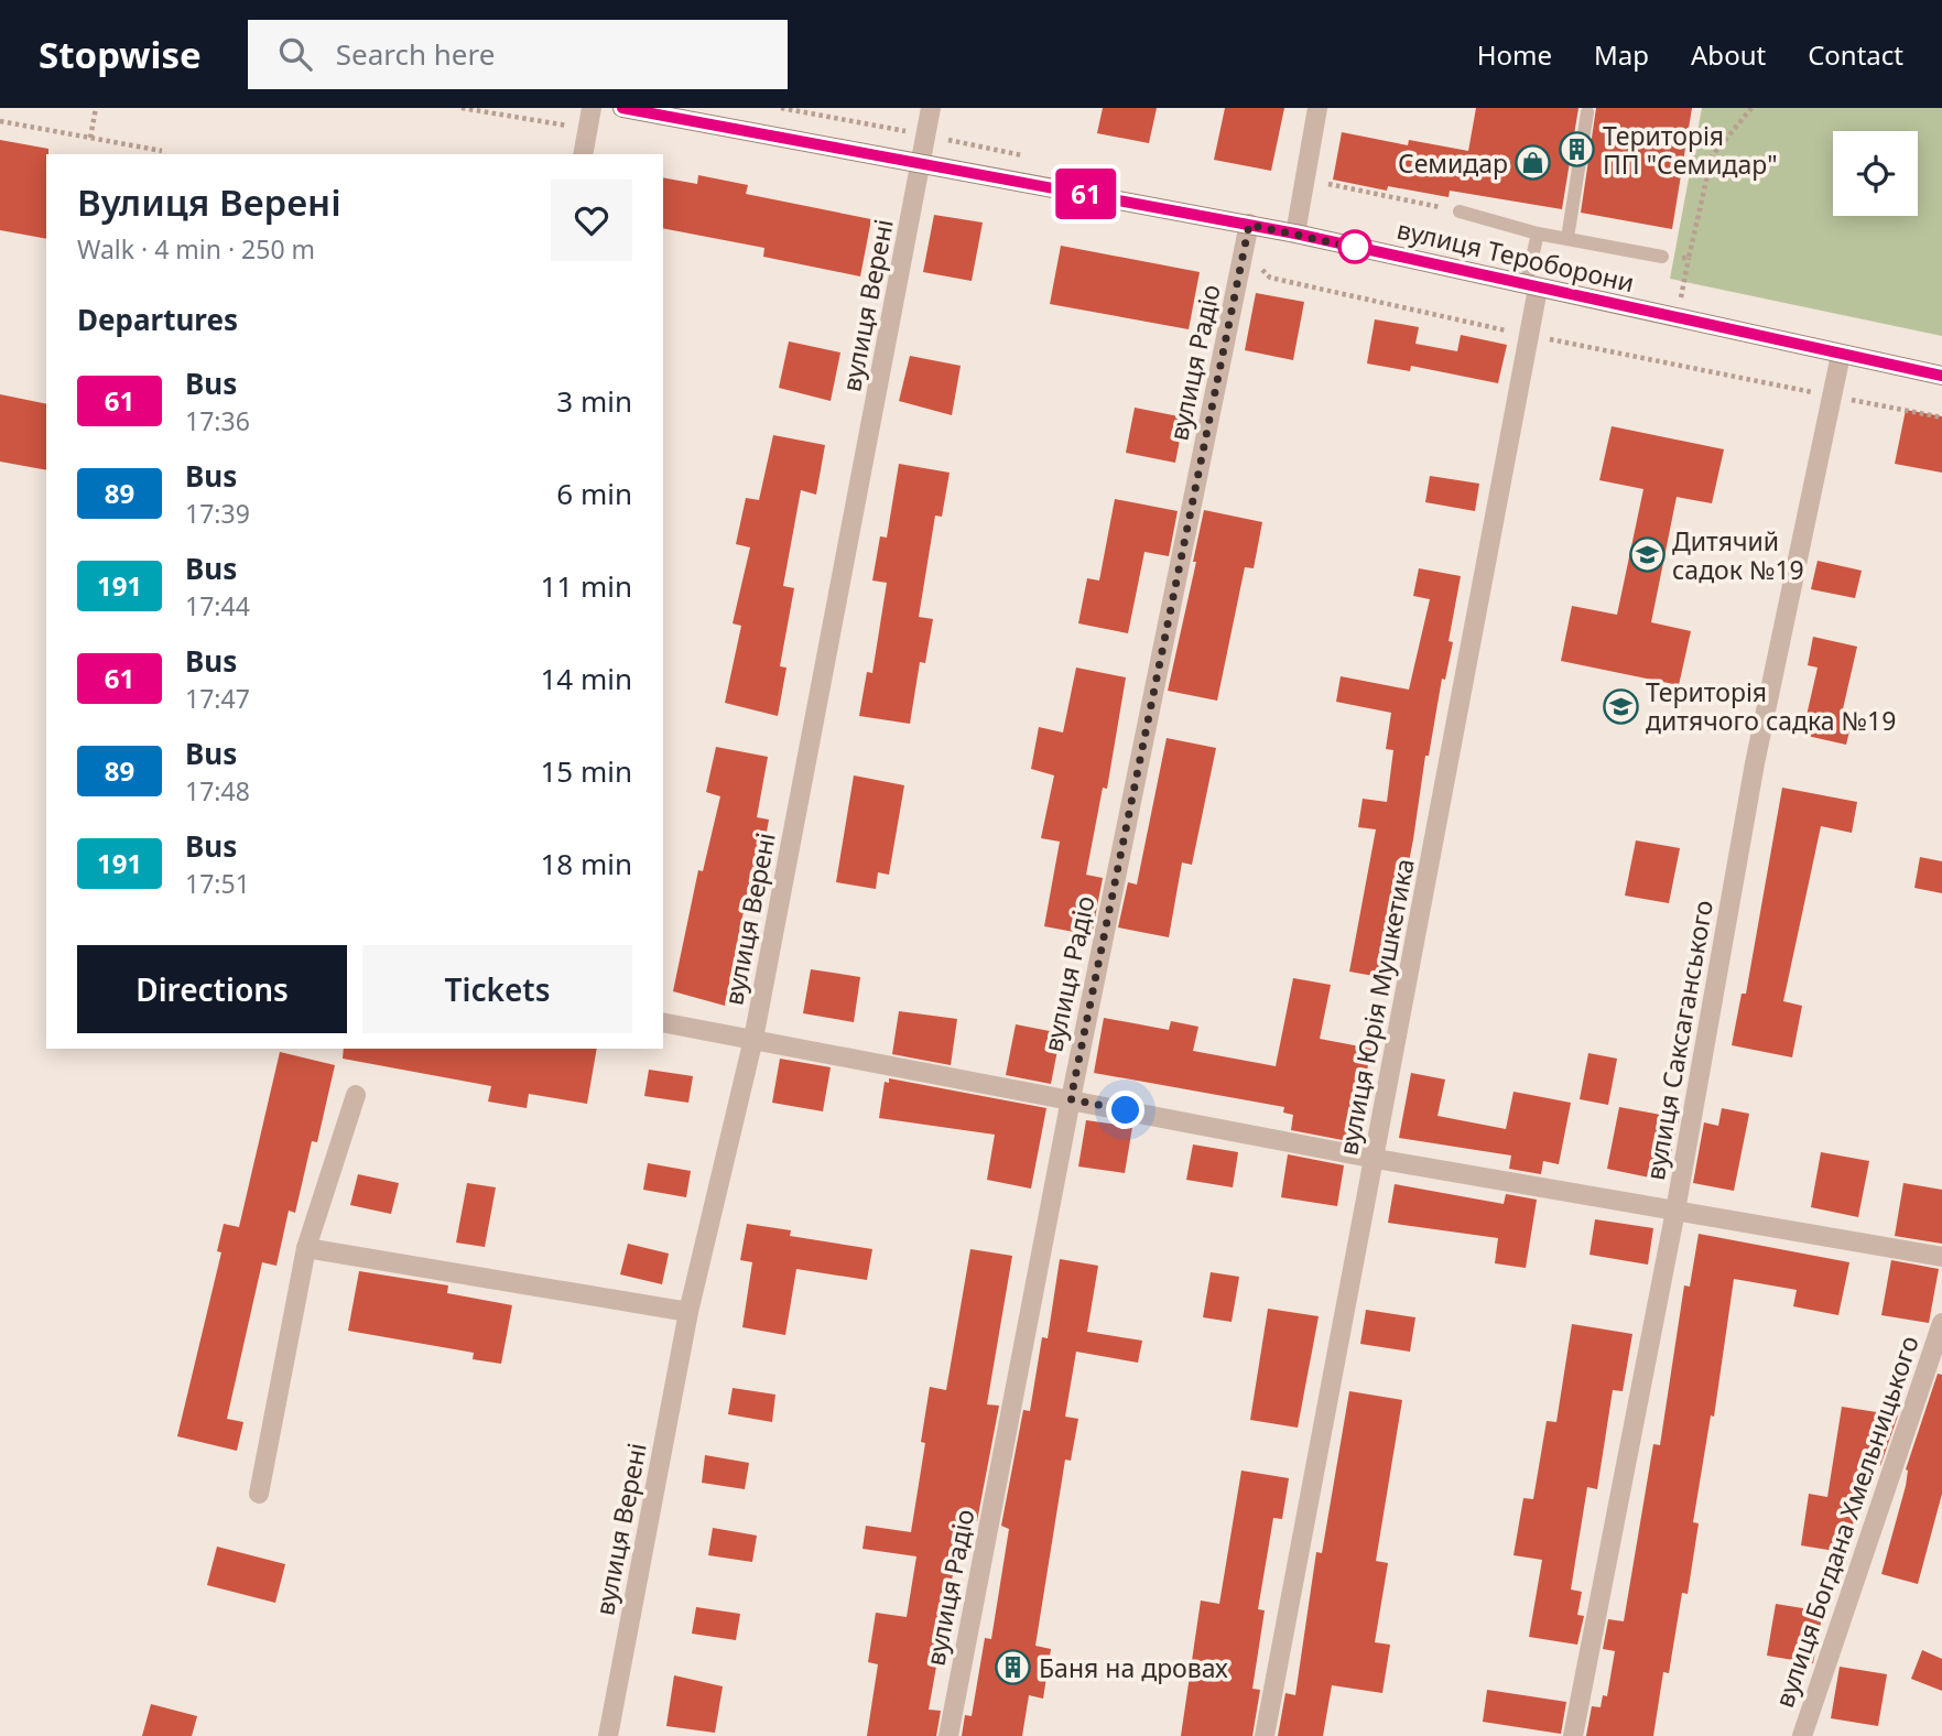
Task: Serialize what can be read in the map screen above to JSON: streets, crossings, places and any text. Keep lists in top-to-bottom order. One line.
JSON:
{"streets":{"main road":["вулиця Тероборони"],"street":["вулиця Верені","вулиця Радіо","вулиця Юрія Мушкетика","вулиця Саксаганського","вулиця Богдана Хмельницького"]},"crossings":[["вулиця Тероборони","вулиця Верені"],["вулиця Тероборони","вулиця Радіо"],["вулиця Тероборони","вулиця Юрія Мушкетика"],["вулиця Тероборони","вулиця Саксаганського"]],"places":{"building":["Територія ПП \"Семидар\"","Баня на дровах"],"shop":["Семидар"],"school or university":["Дитячий садок №19","Територія дитячого садка №19"]},"lines":["bus line 61"],"page":{"header":"Stopwise","search":"Search here","nav":["Home","Map","About","Contact"],"on_map":"61","heading":[["Вулиця Верені","Walk · 4 min · 250 m"],"Departures"],"list":[{"mark":"61","name":"Bus","note":"17:36","value":"3 min"},{"mark":"89","name":"Bus","note":"17:39","value":"6 min"},{"mark":"191","name":"Bus","note":"17:44","value":"11 min"},{"mark":"61","name":"Bus","note":"17:47","value":"14 min"},{"mark":"89","name":"Bus","note":"17:48","value":"15 min"},{"mark":"191","name":"Bus","note":"17:51","value":"18 min"}],"buttons":["Directions","Tickets"]}}
